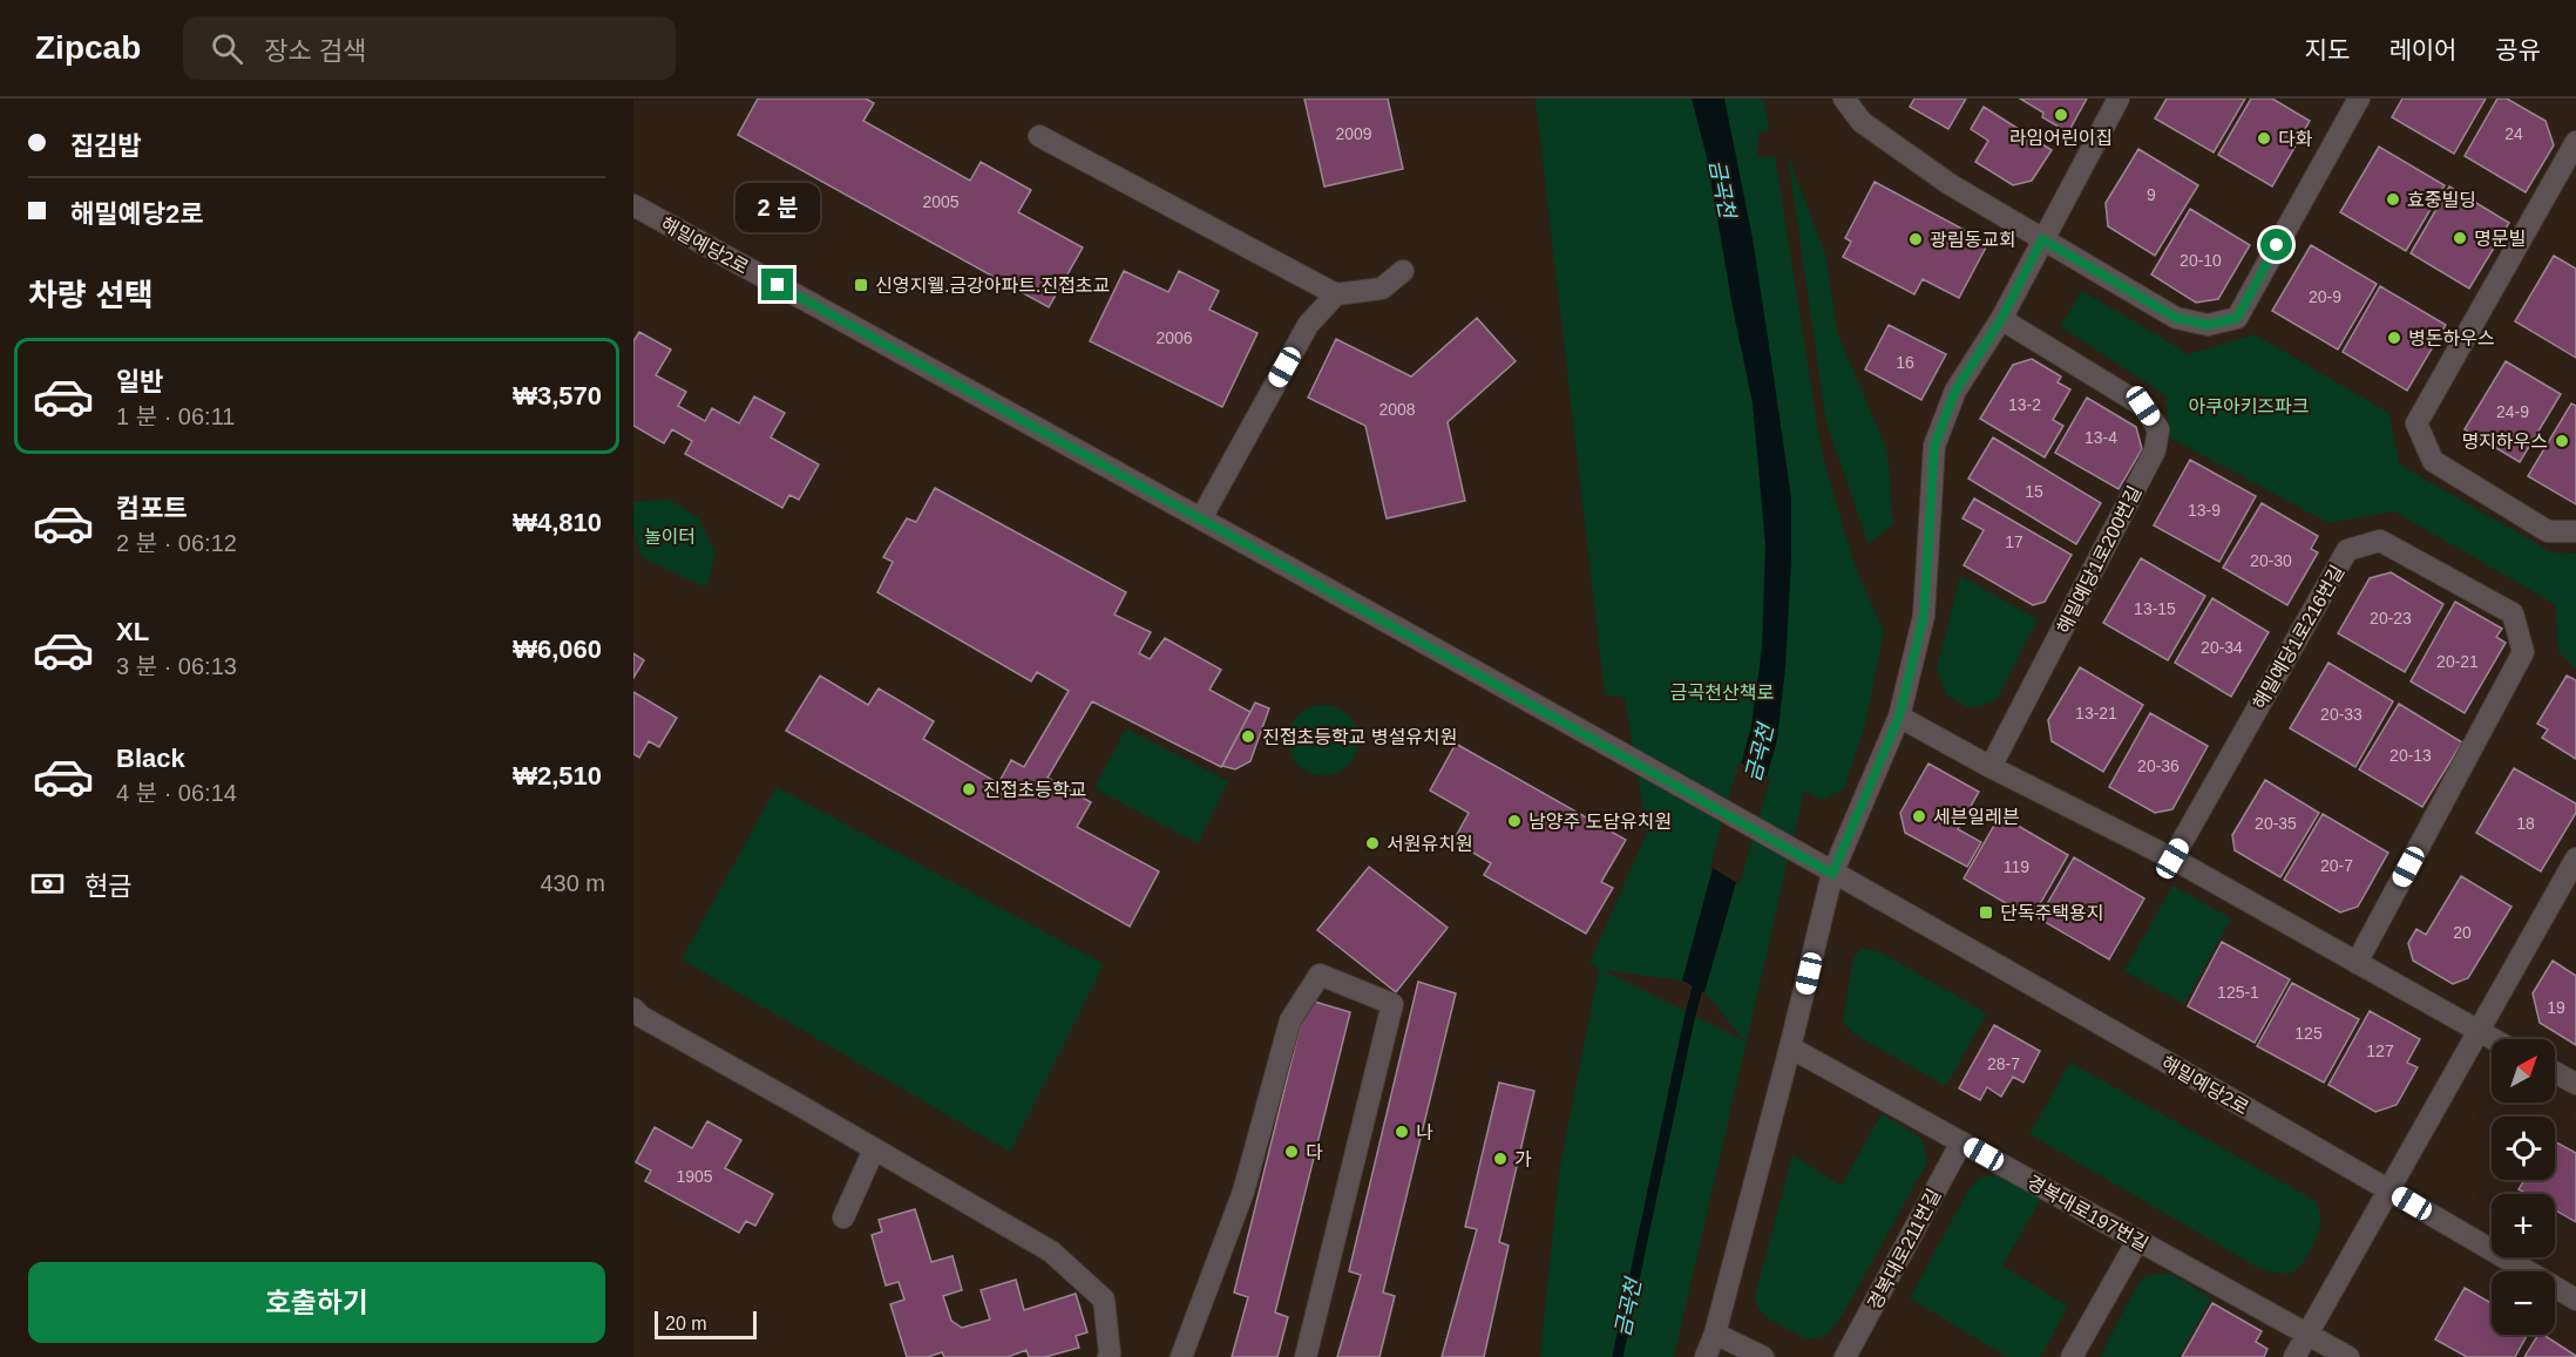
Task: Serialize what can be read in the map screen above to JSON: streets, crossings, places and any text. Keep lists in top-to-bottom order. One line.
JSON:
{"streets":{"street":["해밀예당2로","해밀예당1로200번길","해밀예당1로216번길","경복대로197번길","경복대로211번길"]},"crossings":[["경복대로197번길","경복대로211번길"]],"water":["금곡천"],"parks":["아쿠아키즈파크","놀이터","금곡천산책로"],"places":{"other":["라임어린이집","다화","효중빌딩","명문빌","광림동교회","병돈하우스","명지하우스","진접초등학교 병설유치원","진접초등학교","세븐일레븐","남양주 도담유치원","서원유치원","나","다","가"],"transit":["신영지웰.금강아파트.진접초교","단독주택용지"]},"house_numbers":["2009","24","9","2005","20-10","20-9","2006","16","13-2","2008","24-9","13-4","15","13-9","17","20-30","13-15","20-23","20-34","20-21","13-21","20-33","20-13","20-36","20-35","18","20-7","119","20","125-1","19","125","127","28-7","1905"],"scale_bar":"20 m","north":"top right","page":{"header":"Zipcab","search":"장소 검색","nav":["지도","레이어","공유"],"banner":["집김밥","해밀예당2로"],"bubble":"2 분","heading":"차량 선택","list":[{"name":"일반","note":"1 분 · 06:11","value":"₩3,570"},{"name":"컴포트","note":"2 분 · 06:12","value":"₩4,810"},{"name":"XL","note":"3 분 · 06:13","value":"₩6,060"},{"name":"Black","note":"4 분 · 06:14","value":"₩2,510"}],"pay":["현금","430 m"],"map_buttons":["+","−"],"buttons":"호출하기","scale":"20 m"}}
